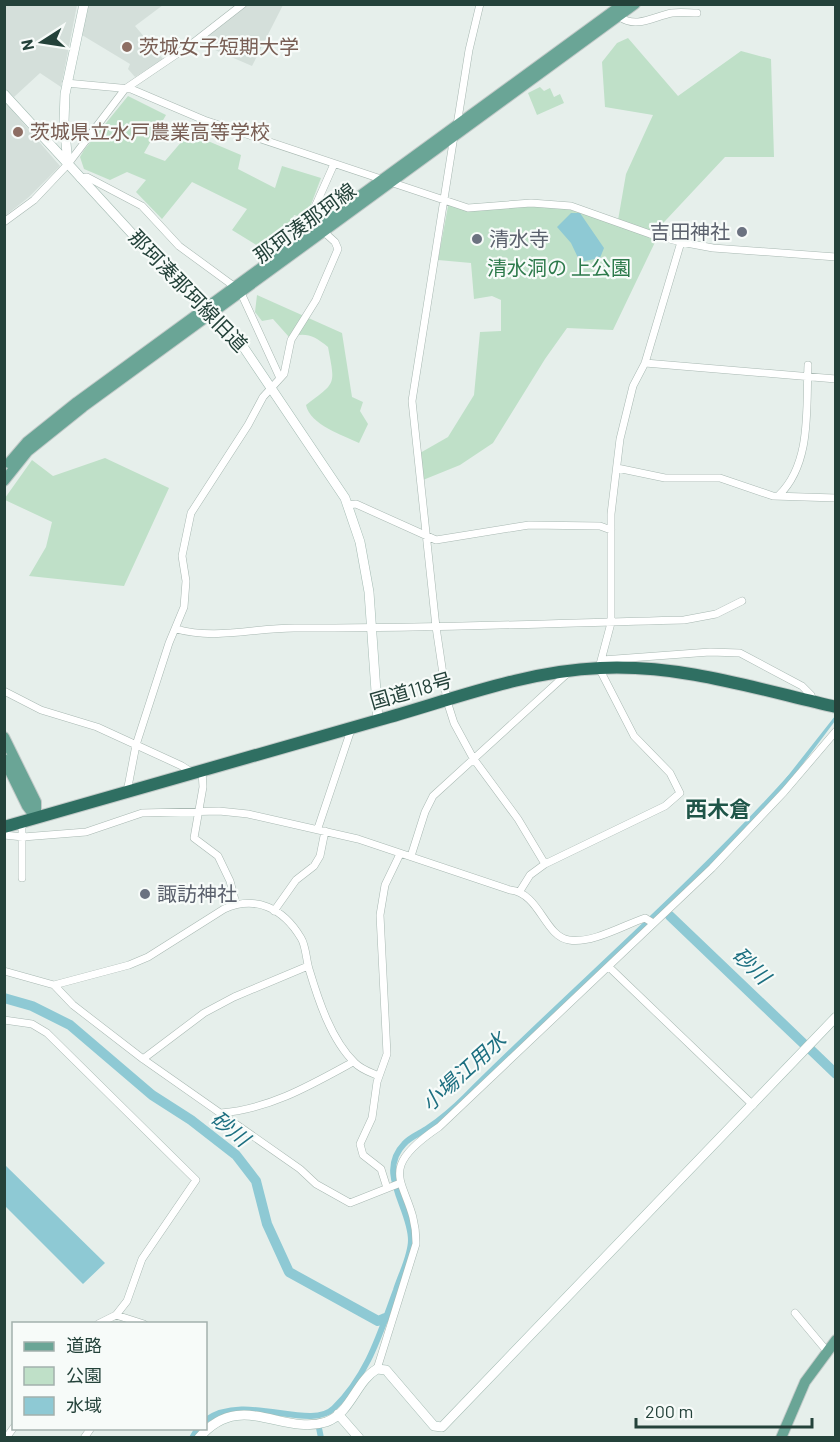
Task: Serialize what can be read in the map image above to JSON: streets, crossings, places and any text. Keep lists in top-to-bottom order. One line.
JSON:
{"streets":{"highway":["国道118号"],"main road":["那珂湊那珂線"],"street":["那珂湊那珂線旧道"]},"crossings":[["那珂湊那珂線","那珂湊那珂線旧道"],["那珂湊那珂線旧道","国道118号"]],"districts":["西木倉"],"water":["砂川","小場江用水"],"parks":["清水洞の 上公園"],"places":["茨城女子短期大学","茨城県立水戸農業高等学校","吉田神社","清水寺","諏訪神社"],"legend":["道路","公園","水域"],"scale_bar":"200 m","north":"left"}
